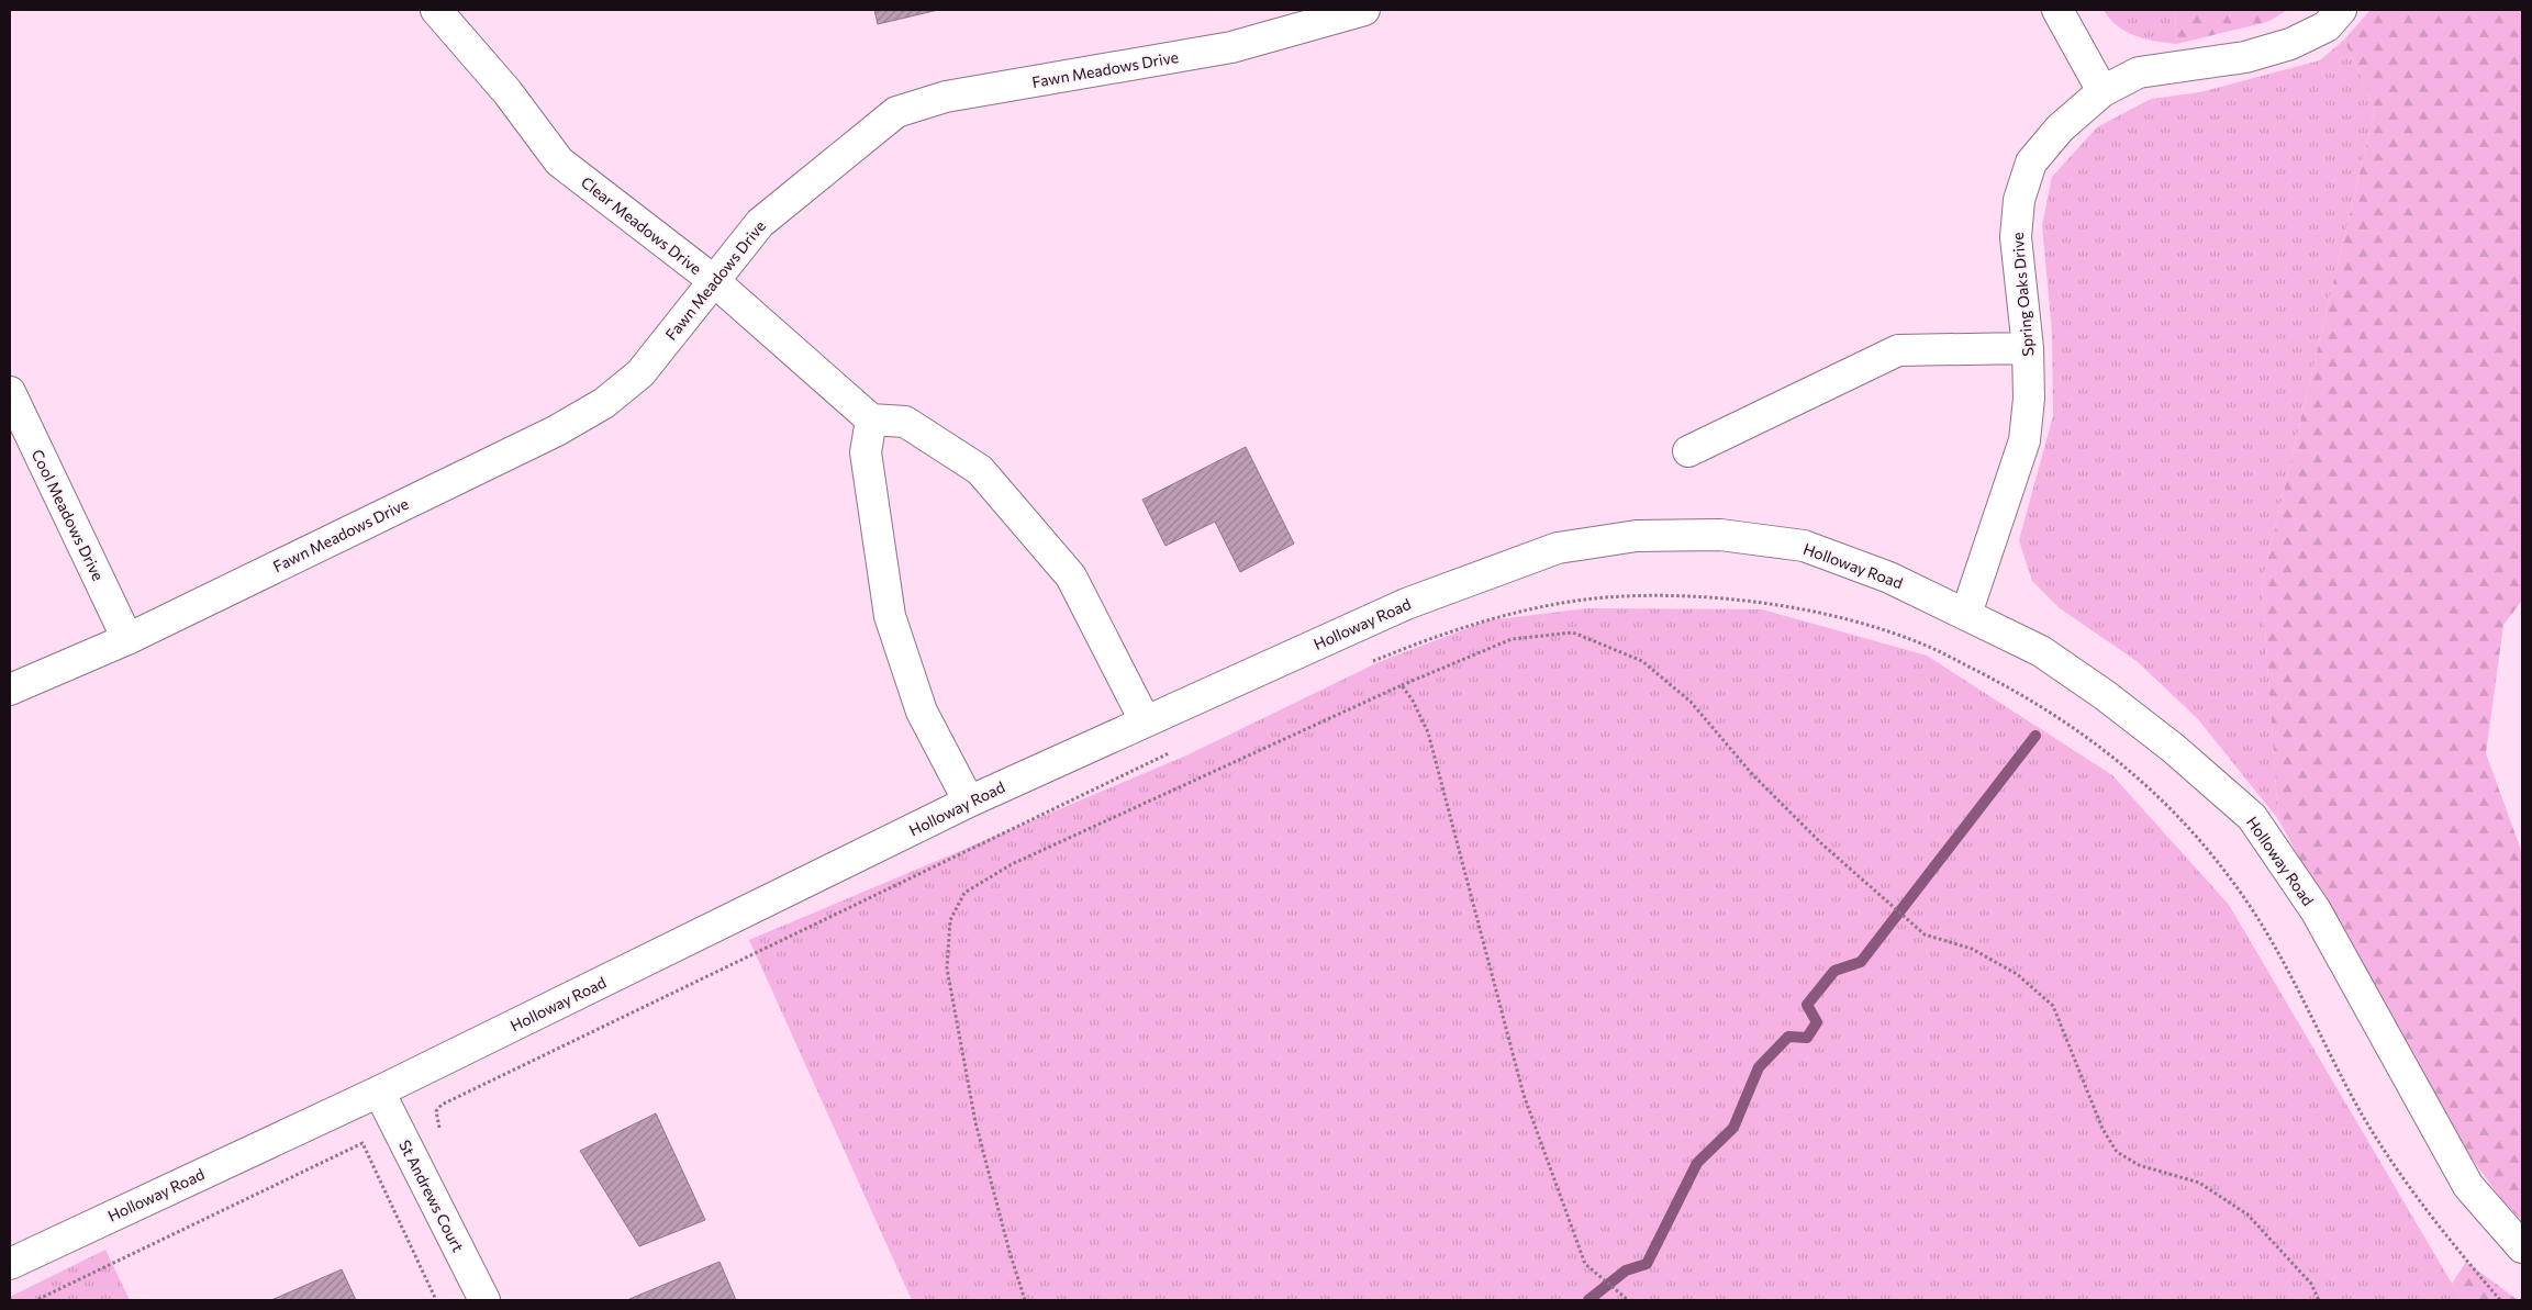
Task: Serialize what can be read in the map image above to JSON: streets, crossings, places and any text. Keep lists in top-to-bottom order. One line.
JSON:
{"streets":{"street":["Fawn Meadows Drive","Clear Meadows Drive","Spring Oaks Drive","Cool Meadows Drive","Holloway Road","St Andrews Court"]},"crossings":[["Fawn Meadows Drive","Clear Meadows Drive"],["Fawn Meadows Drive","Cool Meadows Drive"],["Spring Oaks Drive","Holloway Road"],["Holloway Road","St Andrews Court"]]}
